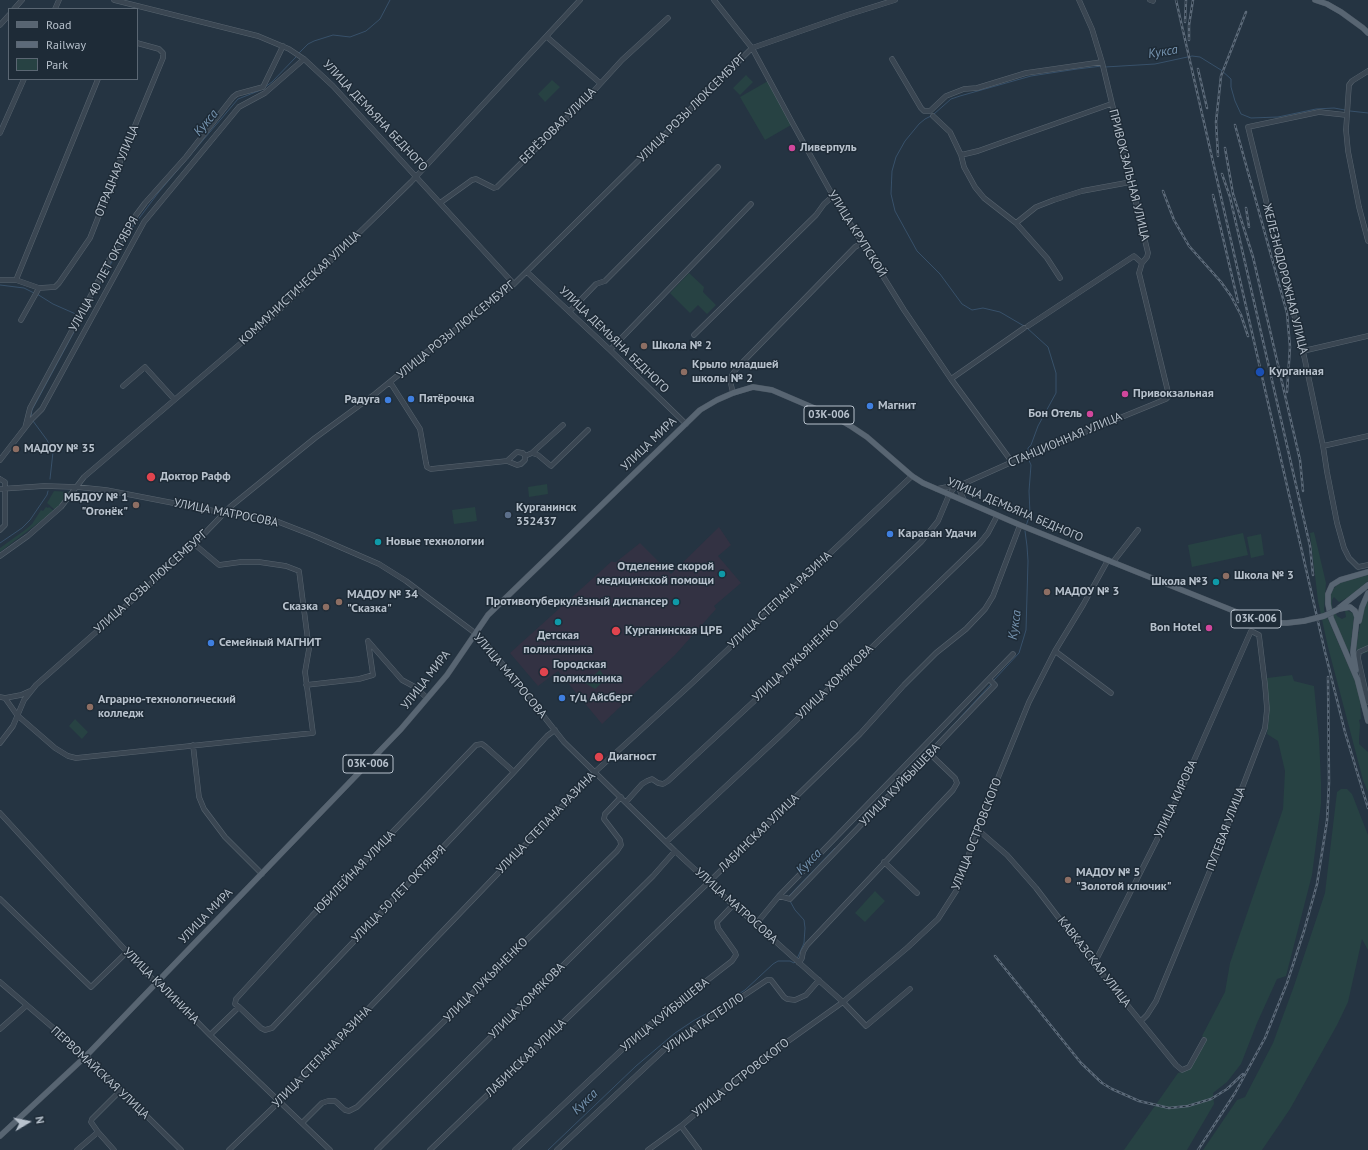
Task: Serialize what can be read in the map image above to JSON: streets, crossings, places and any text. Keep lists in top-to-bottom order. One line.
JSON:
{"streets":{"main road":["УЛИЦА ДЕМЬЯНА БЕДНОГО","03К-006","УЛИЦА МИРА"],"street":["УЛИЦА РОЗЫ ЛЮКСЕМБУРГ","БЕРЁЗОВАЯ УЛИЦА","ОТРАДНАЯ УЛИЦА","ПРИВОКЗАЛЬНАЯ УЛИЦА","УЛИЦА КРУПСКОЙ","УЛИЦА 40 ЛЕТ ОКТЯБРЯ","ЖЕЛЕЗНОДОРОЖНАЯ УЛИЦА","КОММУНИСТИЧЕСКАЯ УЛИЦА","СТАНЦИОННАЯ УЛИЦА","УЛИЦА МАТРОСОВА","УЛИЦА СТЕПАНА РАЗИНА","УЛИЦА ЛУКЬЯНЕНКО","УЛИЦА ХОМЯКОВА","УЛИЦА КУЙБЫШЕВА","УЛИЦА КИРОВА","ПУТЕВАЯ УЛИЦА","ЛАБИНСКАЯ УЛИЦА","УЛИЦА ОСТРОВСКОГО","ЮБИЛЕЙНАЯ УЛИЦА","УЛИЦА 50 ЛЕТ ОКТЯБРЯ","КАВКАЗСКАЯ УЛИЦА","УЛИЦА КАЛИНИНА","УЛИЦА ГАСТЕЛЛО","ПЕРВОМАЙСКАЯ УЛИЦА"]},"crossings":[["УЛИЦА РОЗЫ ЛЮКСЕМБУРГ","УЛИЦА ДЕМЬЯНА БЕДНОГО"],["УЛИЦА РОЗЫ ЛЮКСЕМБУРГ","УЛИЦА КРУПСКОЙ"],["УЛИЦА РОЗЫ ЛЮКСЕМБУРГ","УЛИЦА МАТРОСОВА"],["УЛИЦА ДЕМЬЯНА БЕДНОГО","БЕРЁЗОВАЯ УЛИЦА"],["УЛИЦА ДЕМЬЯНА БЕДНОГО","УЛИЦА 40 ЛЕТ ОКТЯБРЯ"],["УЛИЦА ДЕМЬЯНА БЕДНОГО","КОММУНИСТИЧЕСКАЯ УЛИЦА"],["УЛИЦА ДЕМЬЯНА БЕДНОГО","03К-006"],["УЛИЦА ДЕМЬЯНА БЕДНОГО","СТАНЦИОННАЯ УЛИЦА"],["УЛИЦА ДЕМЬЯНА БЕДНОГО","УЛИЦА МИРА"],["УЛИЦА ДЕМЬЯНА БЕДНОГО","УЛИЦА СТЕПАНА РАЗИНА"],["УЛИЦА ДЕМЬЯНА БЕДНОГО","УЛИЦА ЛУКЬЯНЕНКО"],["УЛИЦА ДЕМЬЯНА БЕДНОГО","УЛИЦА ХОМЯКОВА"],["УЛИЦА ДЕМЬЯНА БЕДНОГО","ЛАБИНСКАЯ УЛИЦА"],["УЛИЦА ДЕМЬЯНА БЕДНОГО","УЛИЦА ОСТРОВСКОГО"],["ПРИВОКЗАЛЬНАЯ УЛИЦА","СТАНЦИОННАЯ УЛИЦА"],["УЛИЦА КРУПСКОЙ","СТАНЦИОННАЯ УЛИЦА"],["КОММУНИСТИЧЕСКАЯ УЛИЦА","УЛИЦА МАТРОСОВА"],["СТАНЦИОННАЯ УЛИЦА","УЛИЦА ЛУКЬЯНЕНКО"],["УЛИЦА МИРА","УЛИЦА МАТРОСОВА"],["УЛИЦА МИРА","УЛИЦА КАЛИНИНА"],["УЛИЦА МИРА","ПЕРВОМАЙСКАЯ УЛИЦА"],["УЛИЦА МАТРОСОВА","УЛИЦА СТЕПАНА РАЗИНА"],["УЛИЦА МАТРОСОВА","УЛИЦА ЛУКЬЯНЕНКО"],["УЛИЦА МАТРОСОВА","УЛИЦА ХОМЯКОВА"],["УЛИЦА МАТРОСОВА","УЛИЦА КУЙБЫШЕВА"],["УЛИЦА МАТРОСОВА","ЛАБИНСКАЯ УЛИЦА"],["УЛИЦА МАТРОСОВА","УЛИЦА ОСТРОВСКОГО"],["УЛИЦА МАТРОСОВА","УЛИЦА 50 ЛЕТ ОКТЯБРЯ"],["УЛИЦА МАТРОСОВА","УЛИЦА ГАСТЕЛЛО"],["УЛИЦА СТЕПАНА РАЗИНА","УЛИЦА КАЛИНИНА"],["УЛИЦА ЛУКЬЯНЕНКО","УЛИЦА КАЛИНИНА"],["УЛИЦА КИРОВА","ПУТЕВАЯ УЛИЦА"],["УЛИЦА КИРОВА","КАВКАЗСКАЯ УЛИЦА"],["ПУТЕВАЯ УЛИЦА","КАВКАЗСКАЯ УЛИЦА"],["УЛИЦА ОСТРОВСКОГО","КАВКАЗСКАЯ УЛИЦА"],["ЮБИЛЕЙНАЯ УЛИЦА","УЛИЦА 50 ЛЕТ ОКТЯБРЯ"],["ЮБИЛЕЙНАЯ УЛИЦА","УЛИЦА КАЛИНИНА"]],"water":["Кукса"],"places":["Ливерпуль","Школа № 2","Крыло младшей школы № 2","Курганная","Привокзальная","Пятёрочка","Радуга","Магнит","Бон Отель","МАДОУ № 35","Доктор Рафф","МБДОУ № 1 \"Огонёк\"","Курганинск 352437","Караван Удачи","Новые технологии","Отделение скорой медицинской помощи","Школа № 3","Школа №3","МАДОУ № 3","МАДОУ № 34 \"Сказка\"","Противотуберкулёзный диспансер","Сказка","Детская поликлиника","Bon Hotel","Курганинская ЦРБ","Семейный МАГНИТ","Городская поликлиника","т/ц Айсберг","Аграрно-технологический колледж","Диагност","МАДОУ № 5 \"Золотой ключик\""],"legend":["Road","Railway","Park"],"north":"right"}
